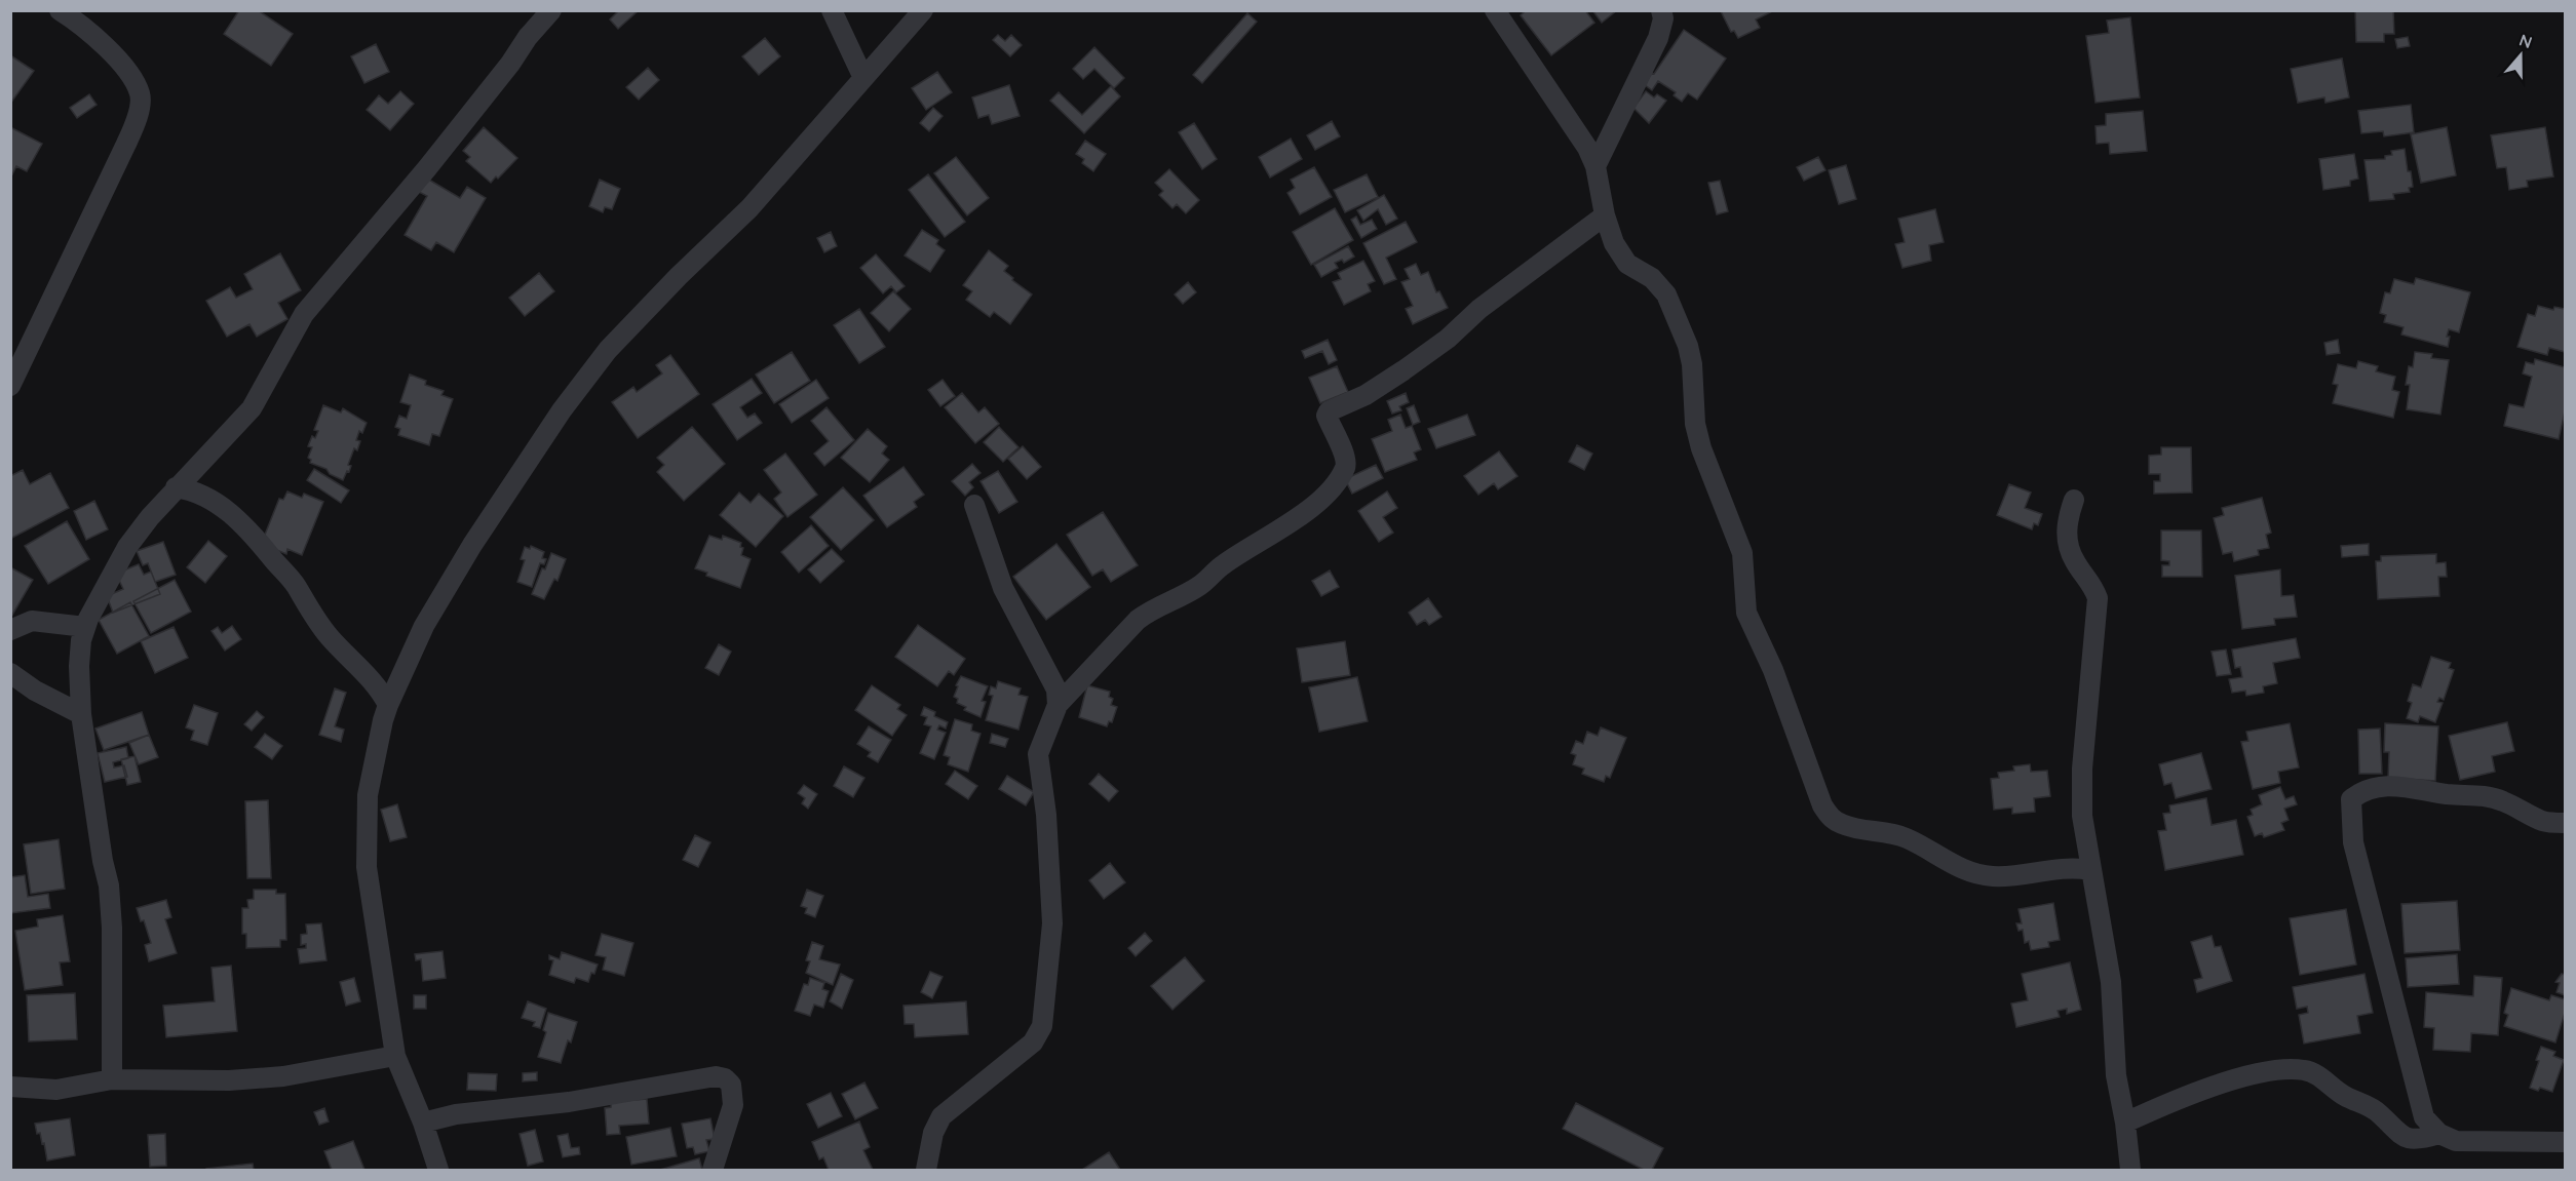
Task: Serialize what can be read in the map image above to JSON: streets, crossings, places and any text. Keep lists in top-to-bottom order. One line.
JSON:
{"north":"top"}
